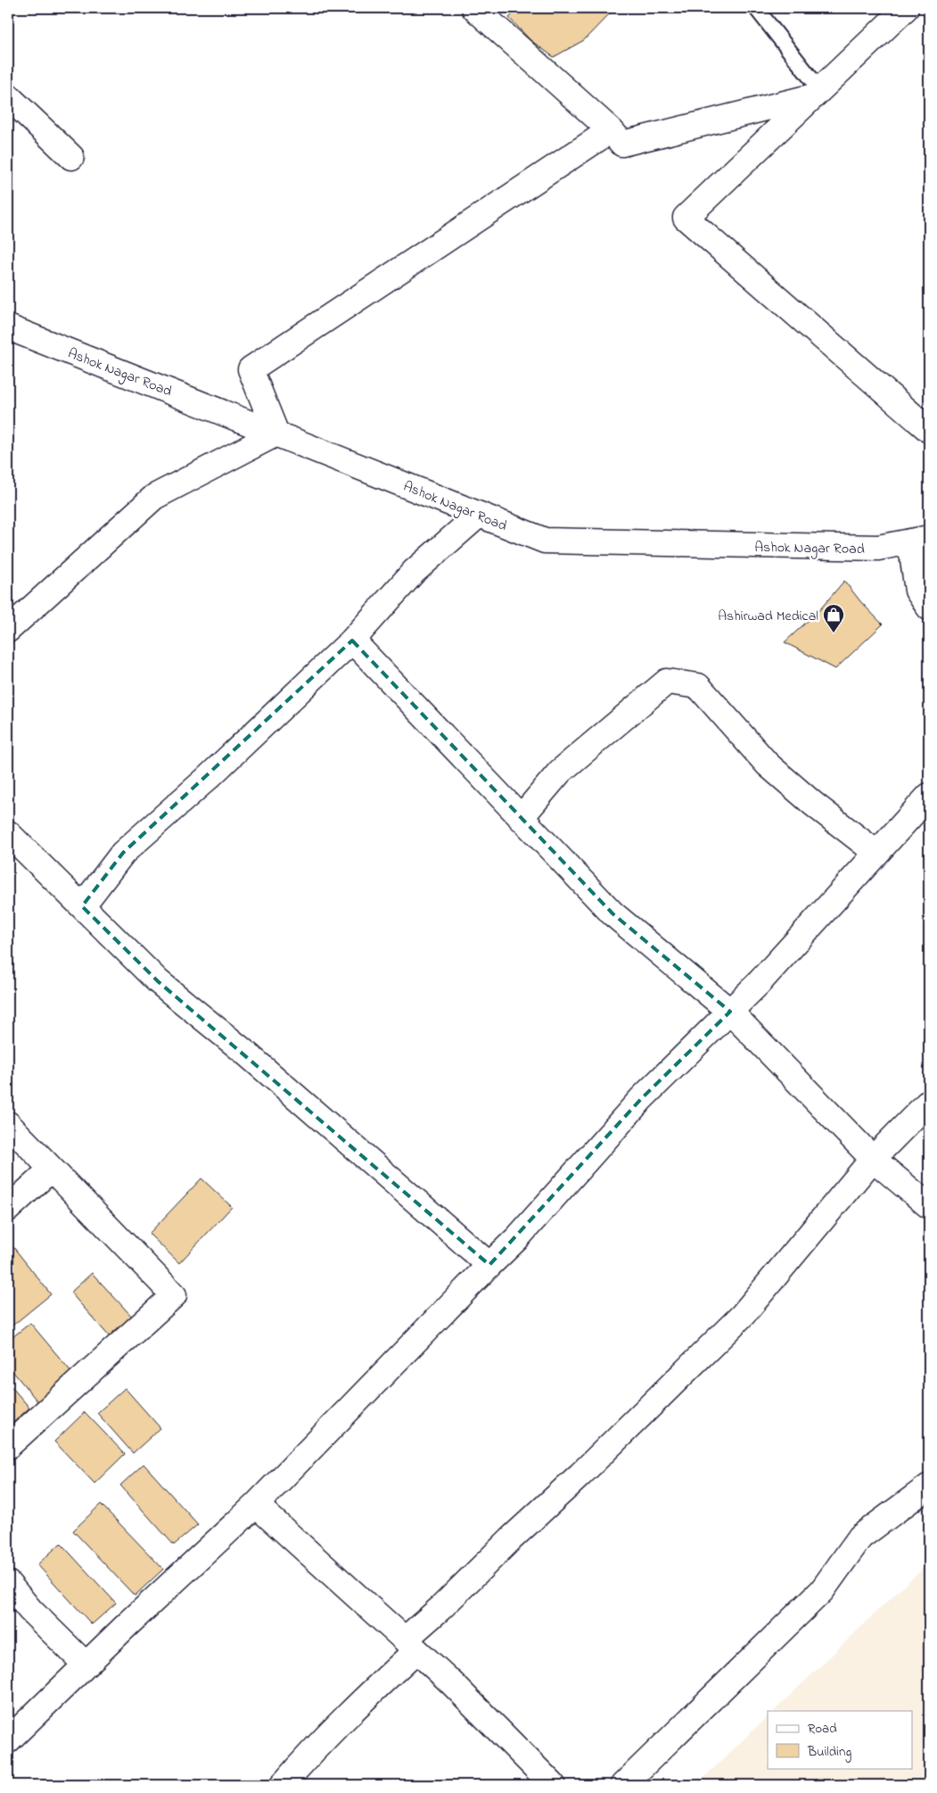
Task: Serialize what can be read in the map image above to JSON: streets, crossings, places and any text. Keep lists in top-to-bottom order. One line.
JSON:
{"streets":{"street":["Ashok Nagar Road"]},"places":{"shop":["Ashirwad Medical"]},"legend":["Road","Building"]}
